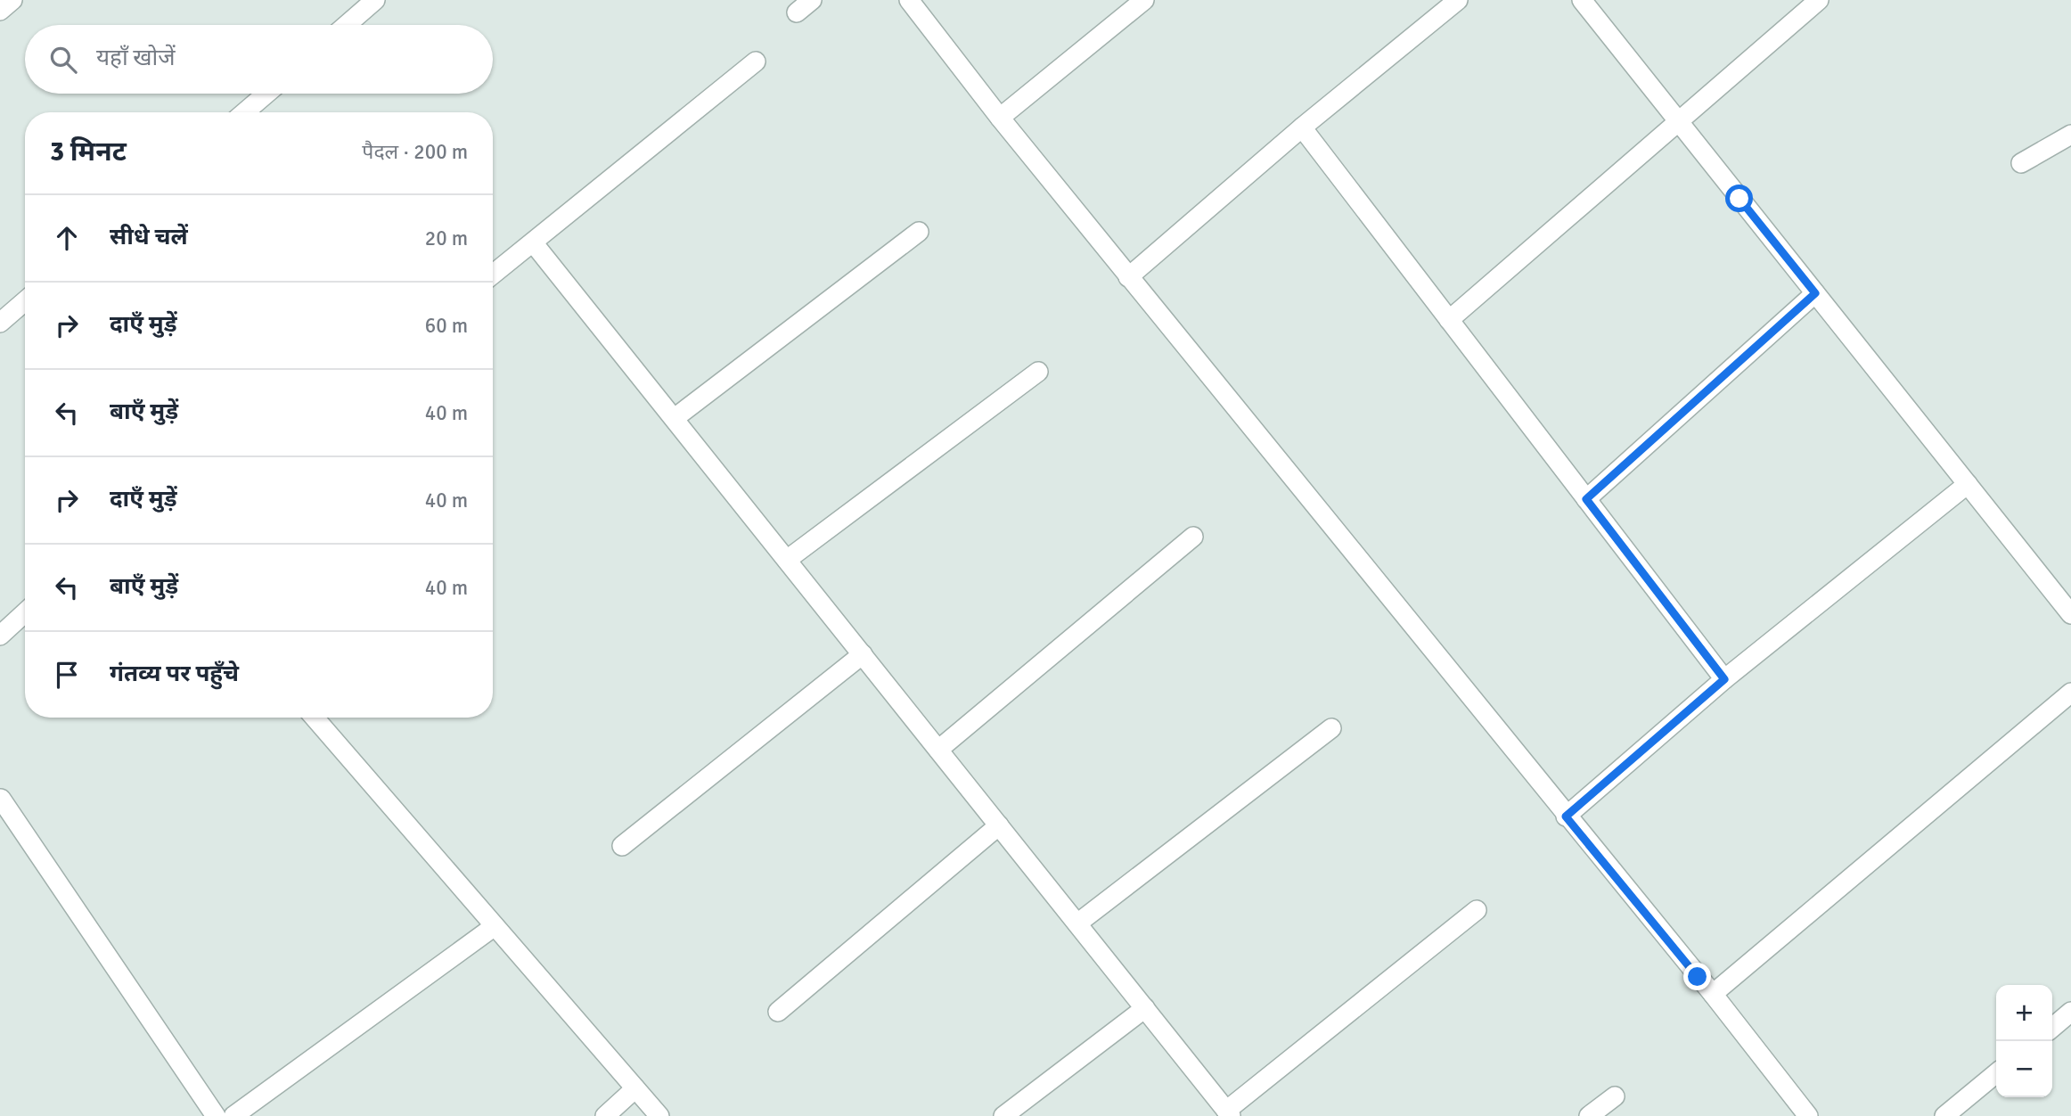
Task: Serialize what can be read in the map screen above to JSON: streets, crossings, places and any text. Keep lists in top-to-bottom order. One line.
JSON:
{"page":{"search":"यहाँ खोजें","heading":["3 मिनट","पैदल · 200 m"],"list":[["सीधे चलें","20 m"],["दाएँ मुड़ें","60 m"],["बाएँ मुड़ें","40 m"],["दाएँ मुड़ें","40 m"],["बाएँ मुड़ें","40 m"],"गंतव्य पर पहुँचे"],"map_buttons":["+","−"]}}
